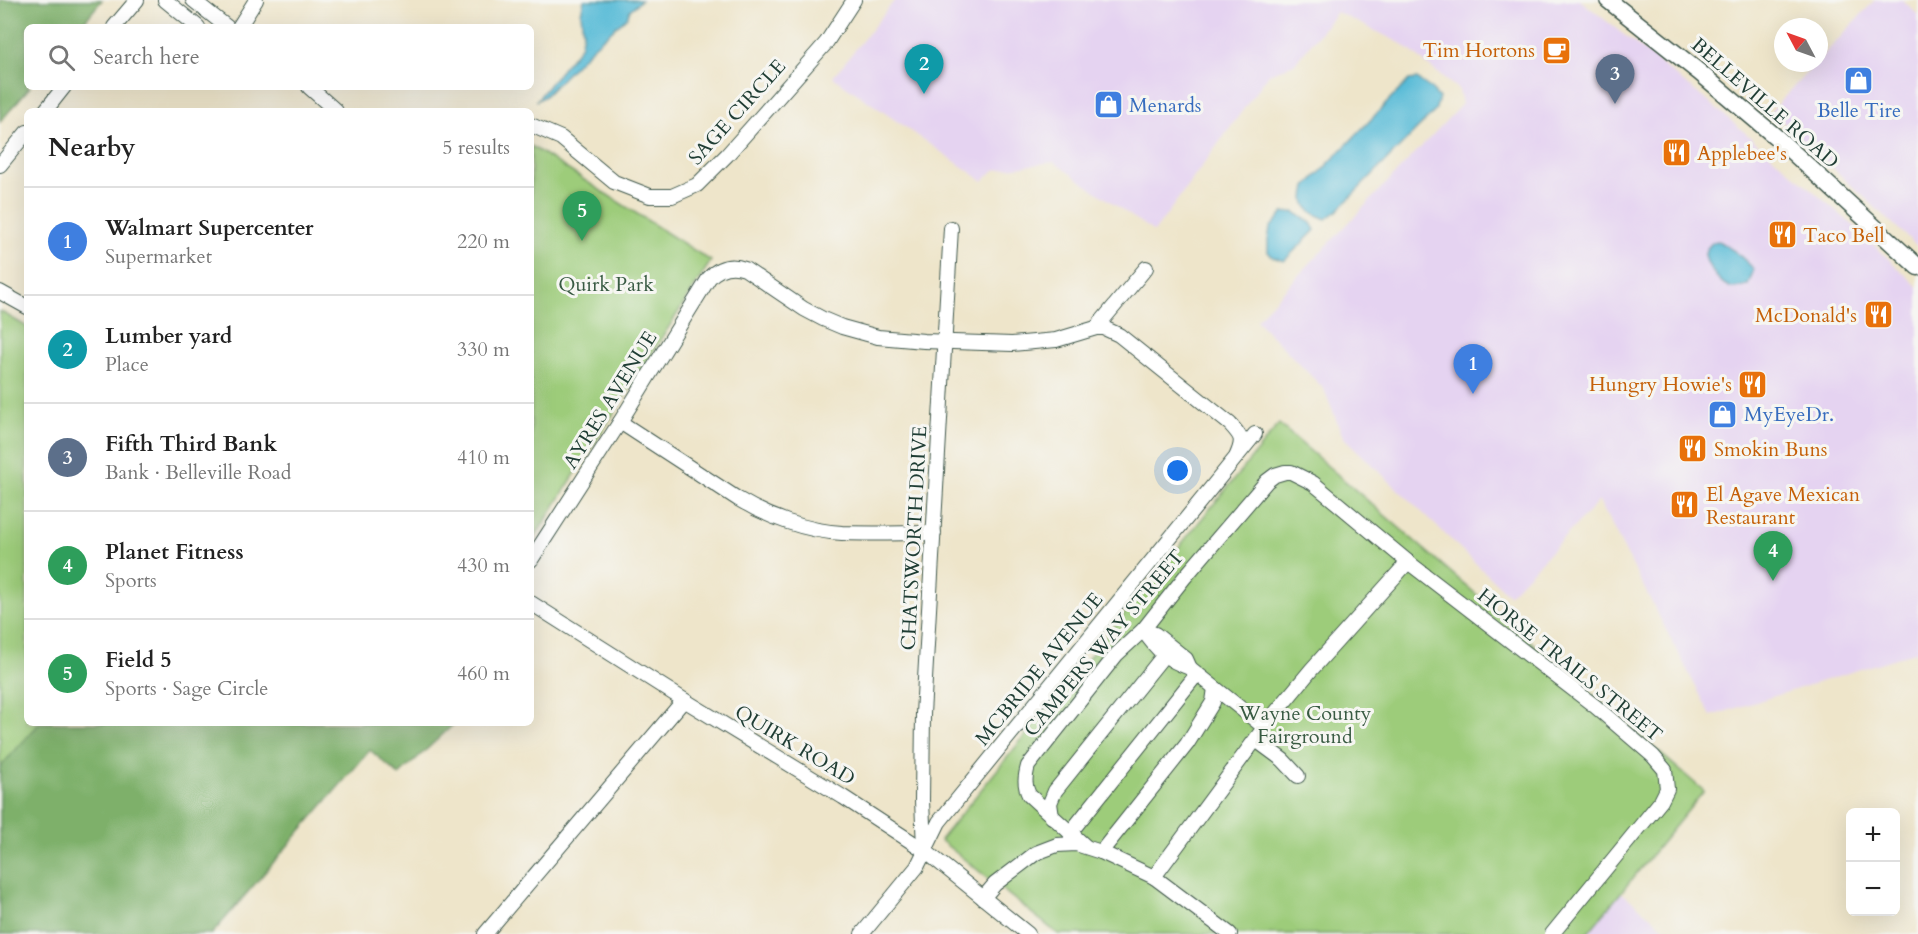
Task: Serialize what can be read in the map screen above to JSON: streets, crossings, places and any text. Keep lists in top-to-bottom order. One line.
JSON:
{"streets":{"main road":["BELLEVILLE ROAD"],"street":["SAGE CIRCLE","AYRES AVENUE","CHATSWORTH DRIVE","CAMPERS WAY STREET","HORSE TRAILS STREET","MCBRIDE AVENUE","QUIRK ROAD"]},"crossings":[["AYRES AVENUE","CHATSWORTH DRIVE"],["CHATSWORTH DRIVE","MCBRIDE AVENUE"],["CHATSWORTH DRIVE","QUIRK ROAD"],["CAMPERS WAY STREET","HORSE TRAILS STREET"],["MCBRIDE AVENUE","QUIRK ROAD"]],"parks":["Quirk Park","Wayne County Fairground"],"places":{"cafe":["Tim Hortons"],"shop":["Belle Tire","Menards","MyEyeDr."],"restaurant":["Applebee's","Taco Bell","McDonald's","Hungry Howie's","Smokin Buns","El Agave Mexican Restaurant"]},"north":"top left","page":{"search":"Search here","pins":["2","3","5","1","4"],"heading":["Nearby","5 results"],"list":[{"mark":"1","name":"Walmart Supercenter","note":"Supermarket","value":"220 m"},{"mark":"2","name":"Lumber yard","note":"Place","value":"330 m"},{"mark":"3","name":"Fifth Third Bank","note":"Bank · Belleville Road","value":"410 m"},{"mark":"4","name":"Planet Fitness","note":"Sports","value":"430 m"},{"mark":"5","name":"Field 5","note":"Sports · Sage Circle","value":"460 m"}],"map_buttons":["+","−"]}}
